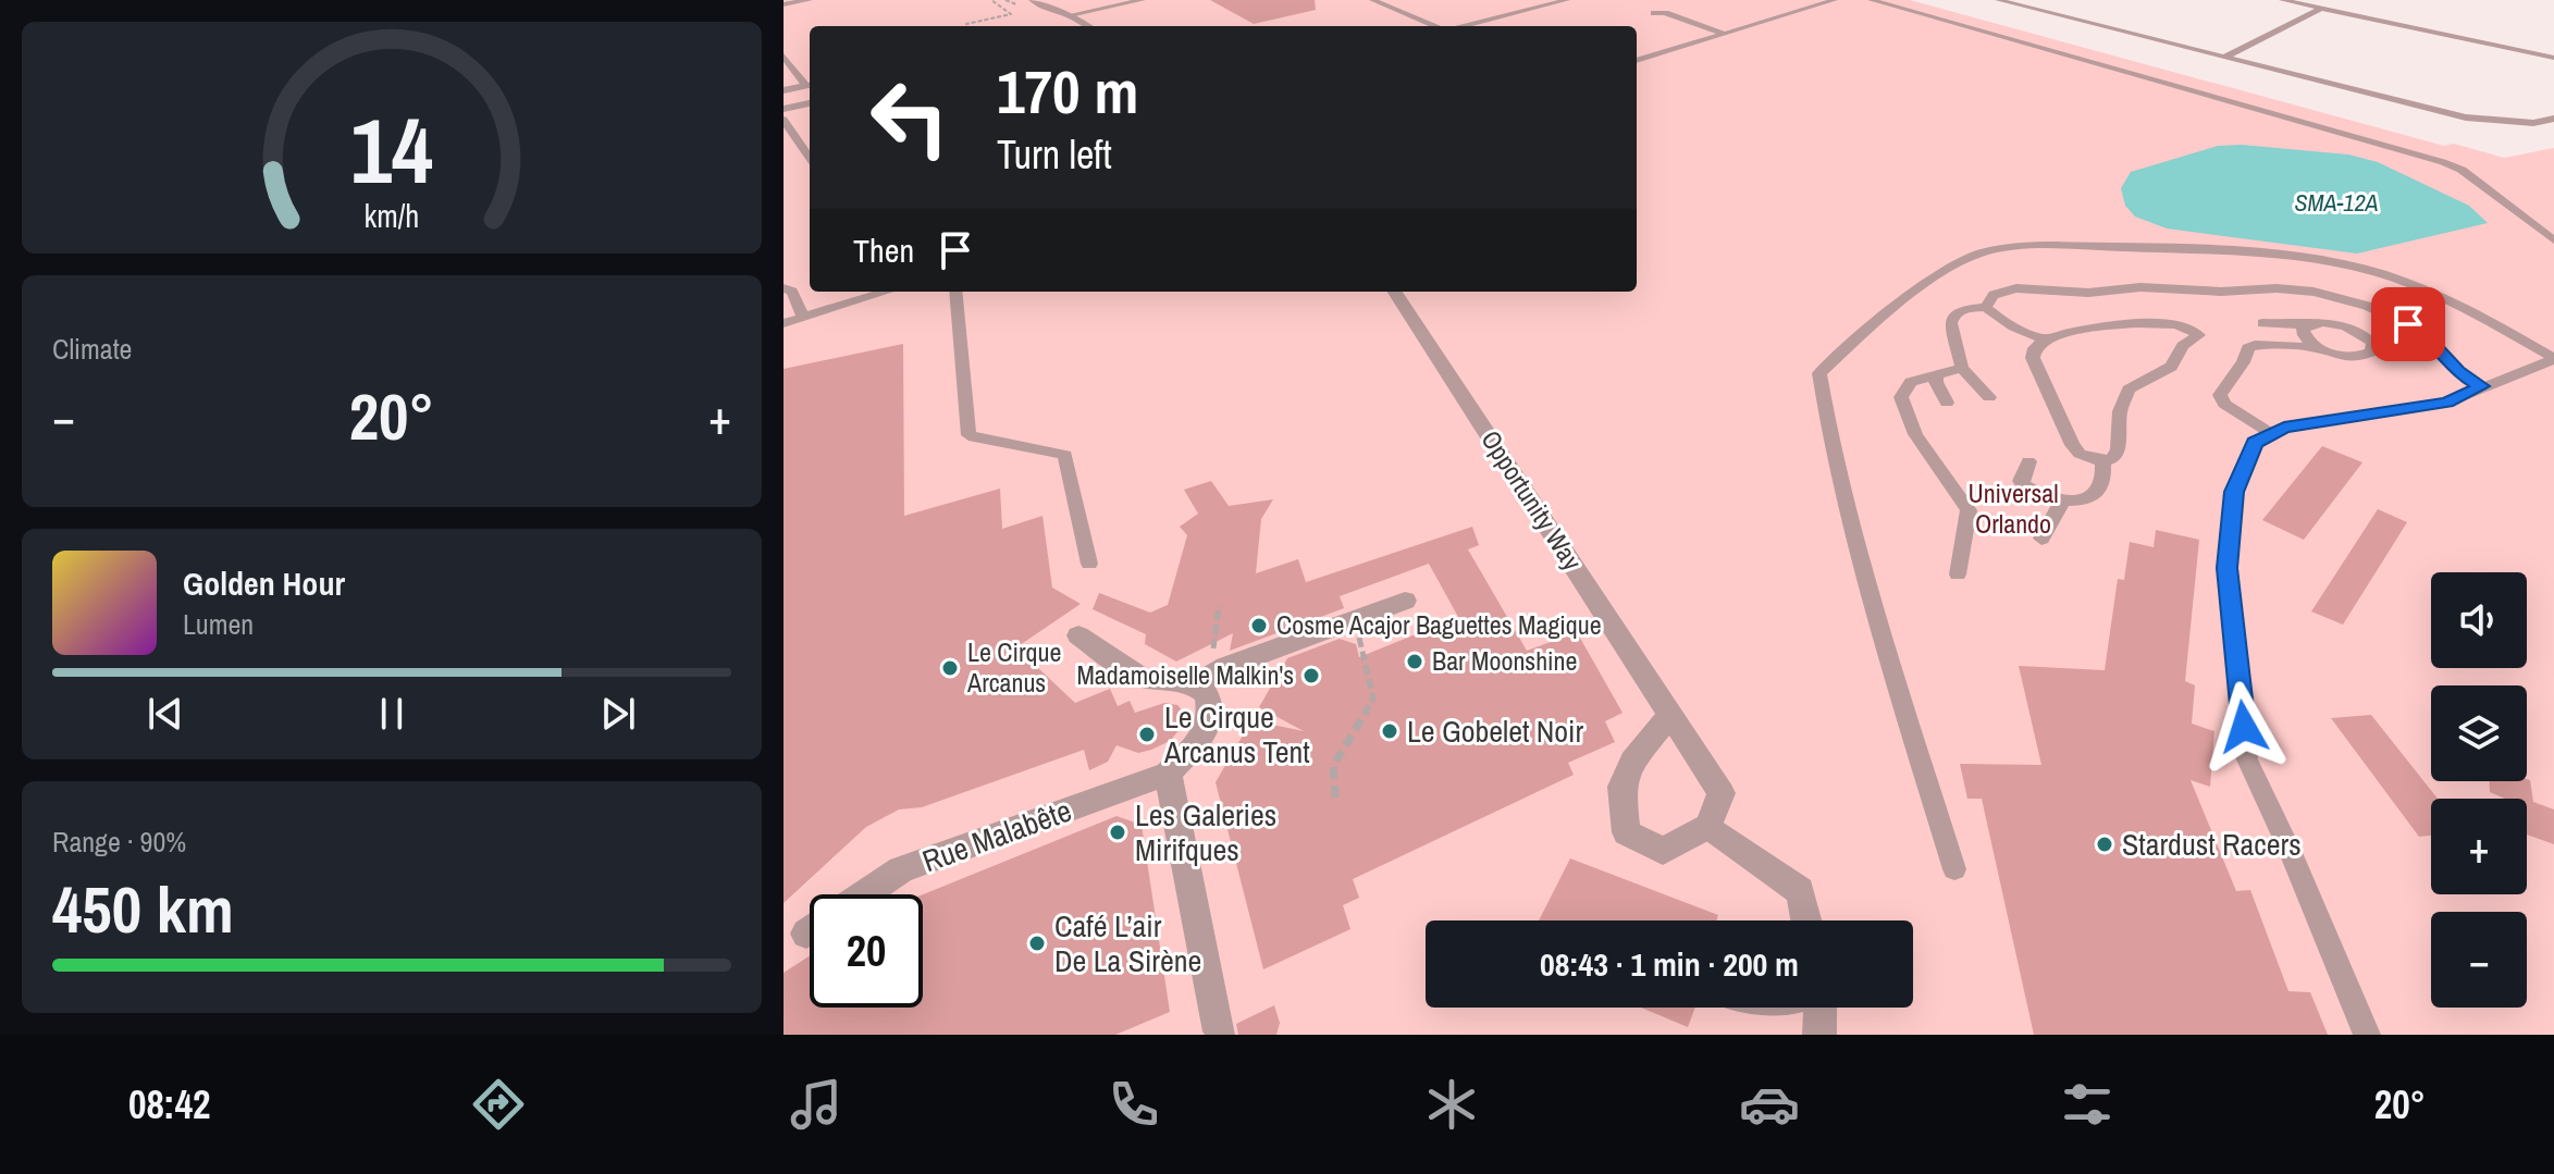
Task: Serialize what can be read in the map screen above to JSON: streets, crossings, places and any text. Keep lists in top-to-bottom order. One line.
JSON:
{"streets":{"street":["Opportunity Way","Rue Malabête"]},"water":["SMA-12A"],"parks":["Universal Orlando"],"places":["Cosme Acajor Baguettes Magique","Bar Moonshine","Le Cirque Arcanus","Madamoiselle Malkin's","Le Gobelet Noir","Le Cirque Arcanus Tent","Les Galeries Mirifques","Stardust Racers","Café L’air De La Sirène"],"page":{"turn":["170 m","Turn left"],"then":"Then","tile":["Climate",["Range · 90%","450 km"]],"heat":["−","20°","+"],"song":["Golden Hour","Lumen"],"map_buttons":["+","−"],"limit":"20","trip":"08:43 · 1 min · 200 m","tabs":["08:42","20°"],"gauge":["14","km/h"]}}
